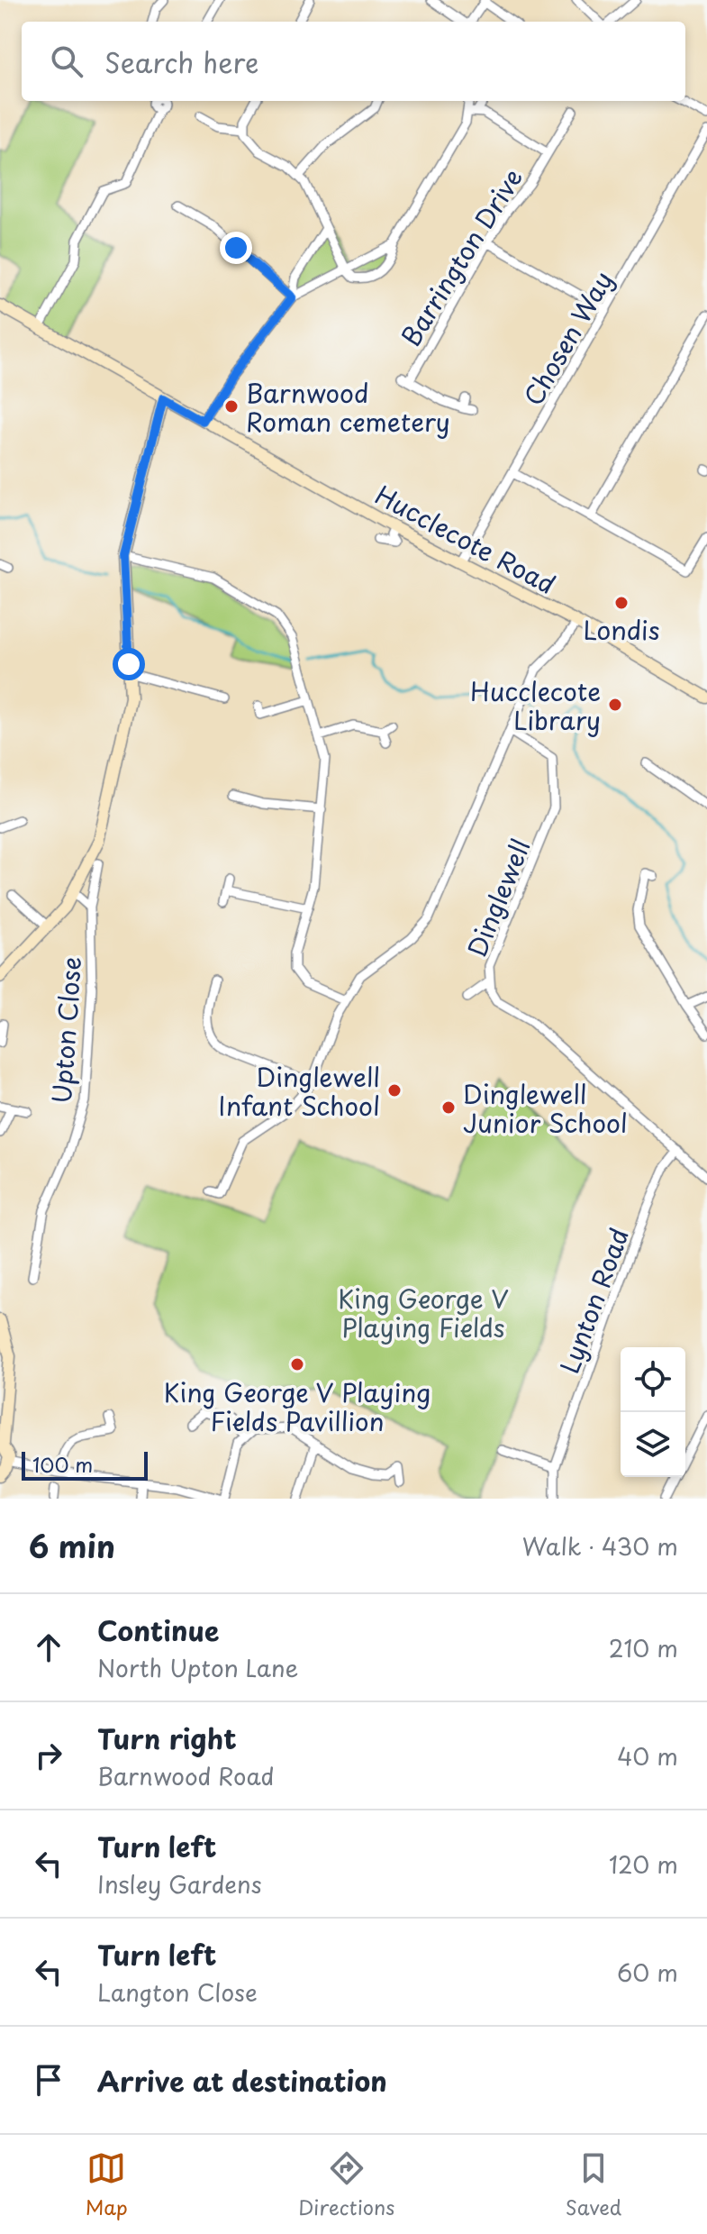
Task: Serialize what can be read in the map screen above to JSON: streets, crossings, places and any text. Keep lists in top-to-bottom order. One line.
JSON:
{"streets":{"street":["Barrington Drive","Chosen Way","Hucclecote Road","Dinglewell","Upton Close","Lynton Road"]},"crossings":[["Chosen Way","Hucclecote Road"],["Dinglewell","Lynton Road"]],"parks":["King George V Playing Fields"],"places":["Barnwood Roman cemetery","Londis","Hucclecote Library","Dinglewell Infant School","Dinglewell Junior School","King George V Playing Fields Pavillion"],"scale_bar":"100 m","page":{"search":"Search here","scale":"100 m","heading":["6 min","Walk · 430 m"],"list":[["Continue","North Upton Lane","210 m"],["Turn right","Barnwood Road","40 m"],["Turn left","Insley Gardens","120 m"],["Turn left","Langton Close","60 m"],"Arrive at destination"],"nav":["Map","Directions","Saved"]}}
